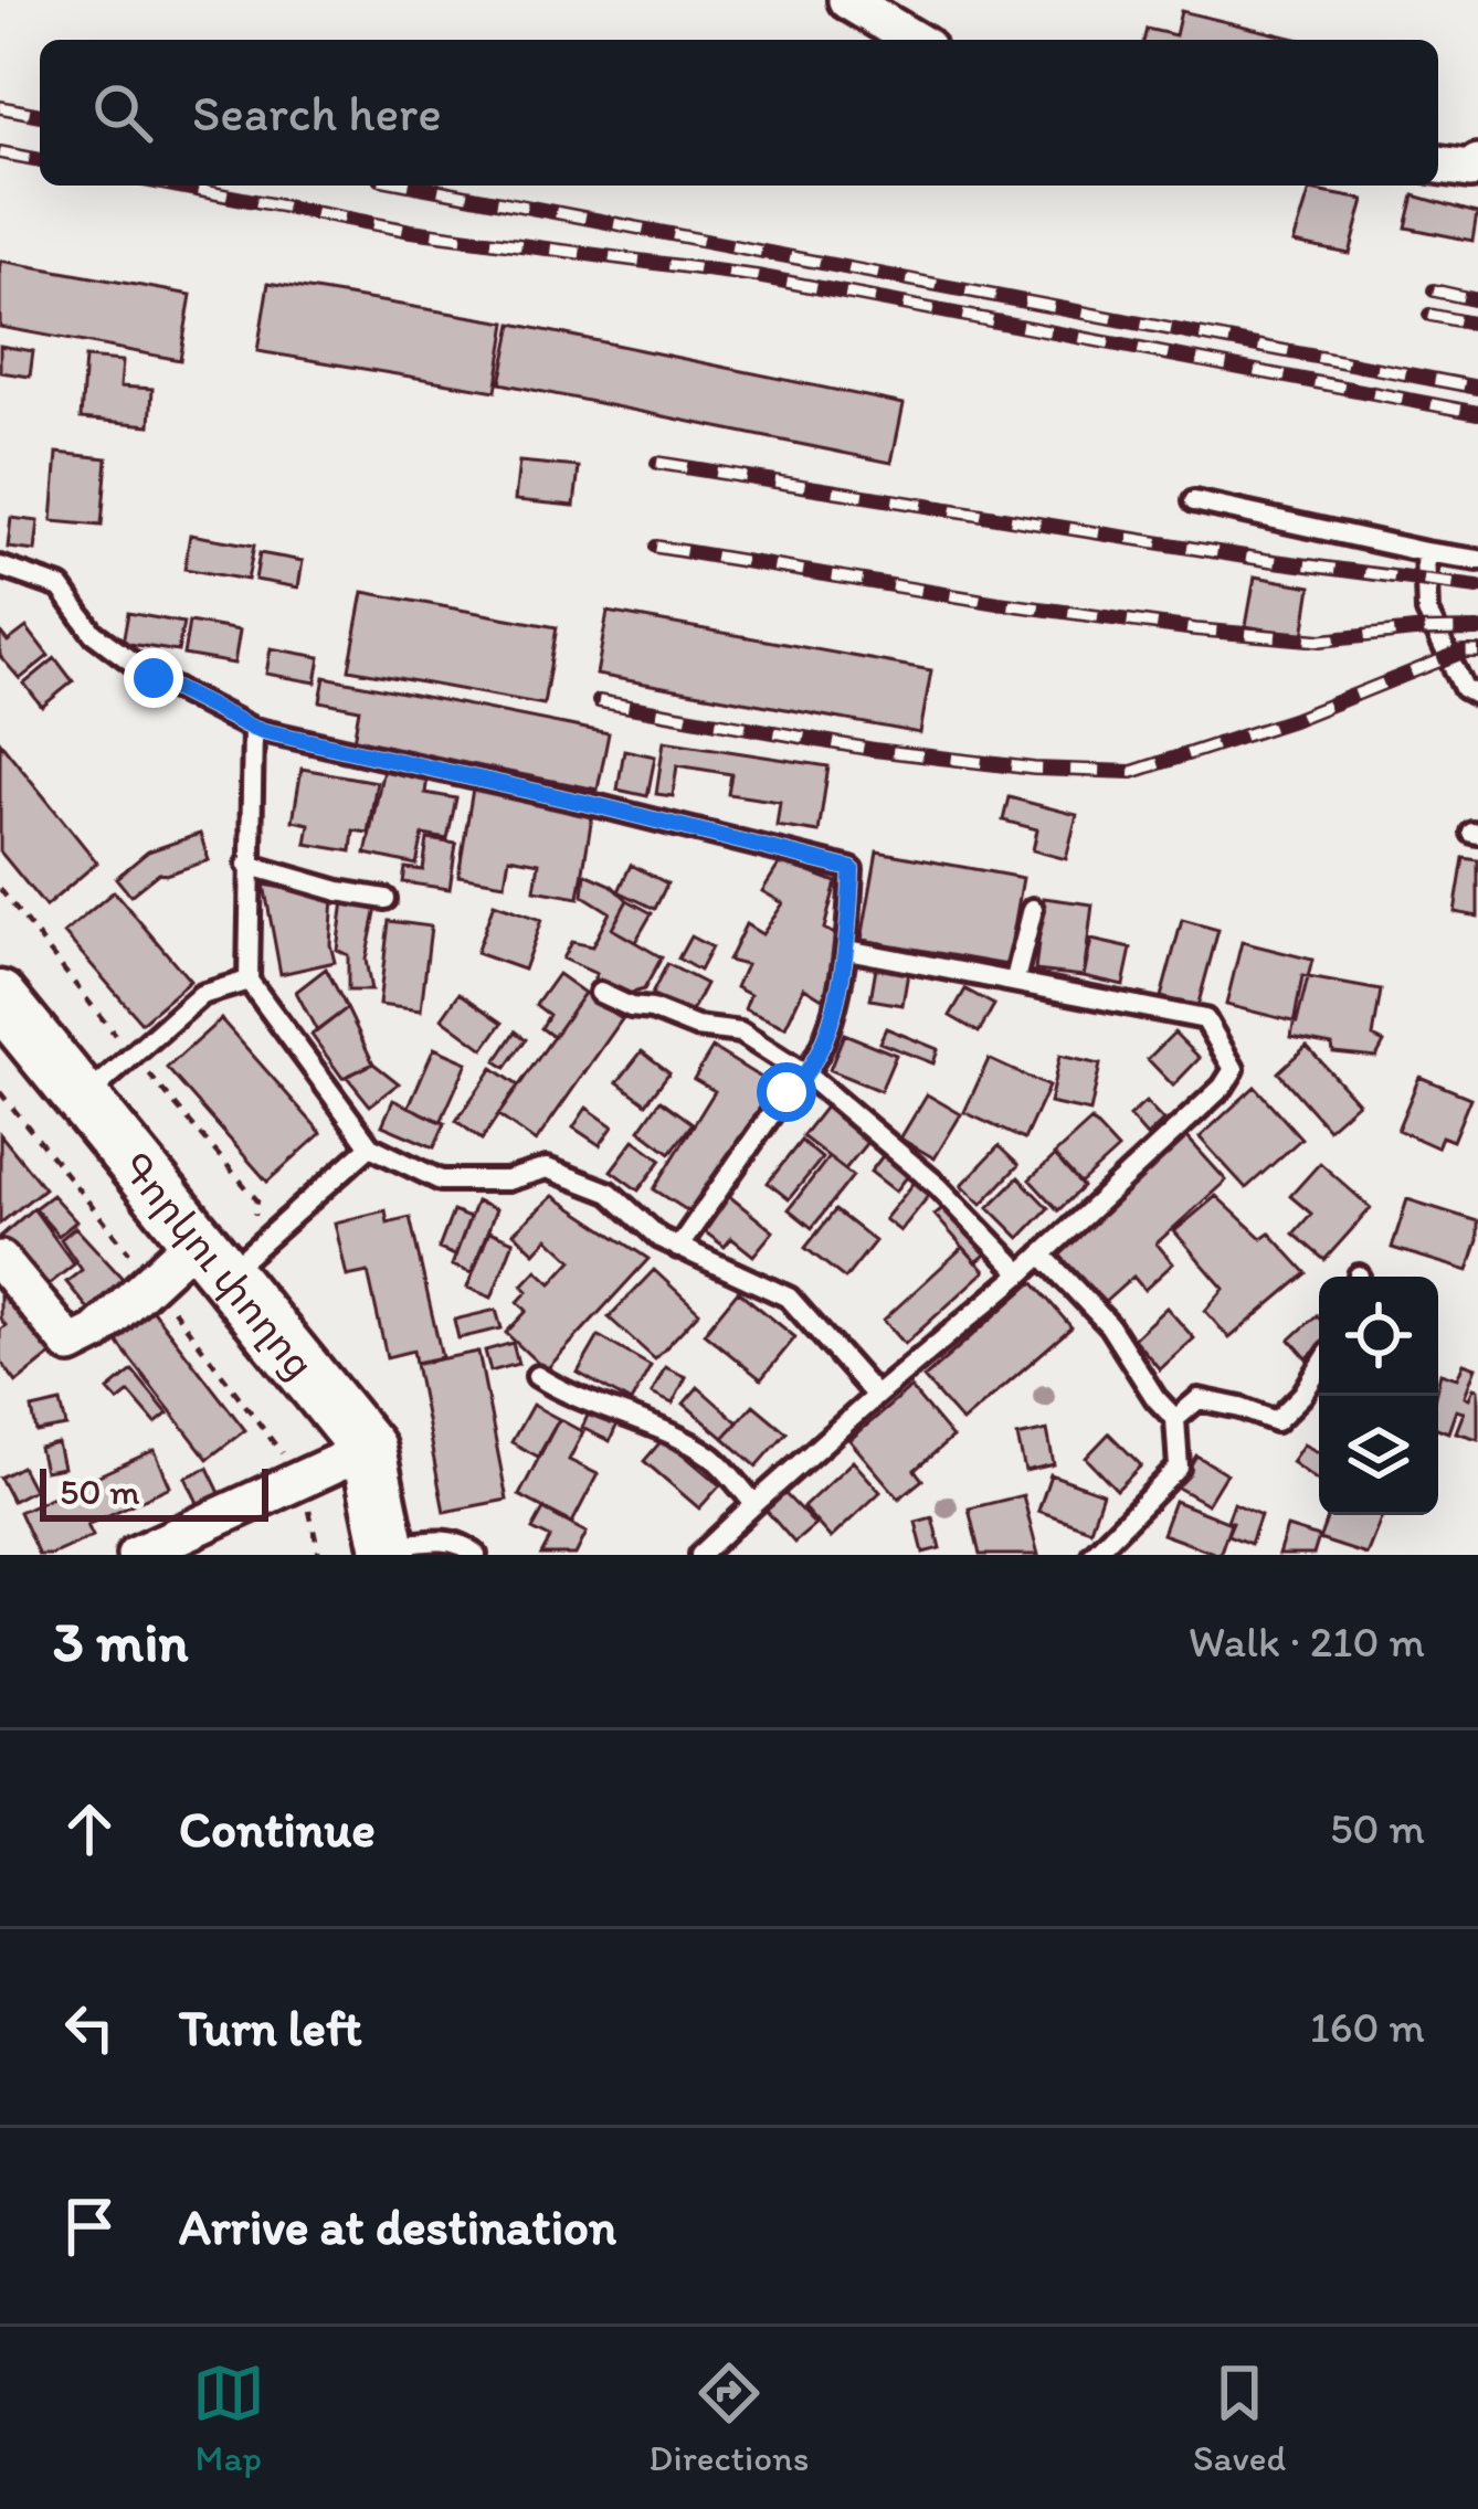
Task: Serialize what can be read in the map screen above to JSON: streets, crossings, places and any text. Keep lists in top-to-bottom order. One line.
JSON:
{"streets":{"main road":["Գորկու փողոց"]},"scale_bar":"50 m","page":{"search":"Search here","scale":"50 m","heading":["3 min","Walk · 210 m"],"list":[["Continue","50 m"],["Turn left","160 m"],"Arrive at destination"],"nav":["Map","Directions","Saved"]}}
